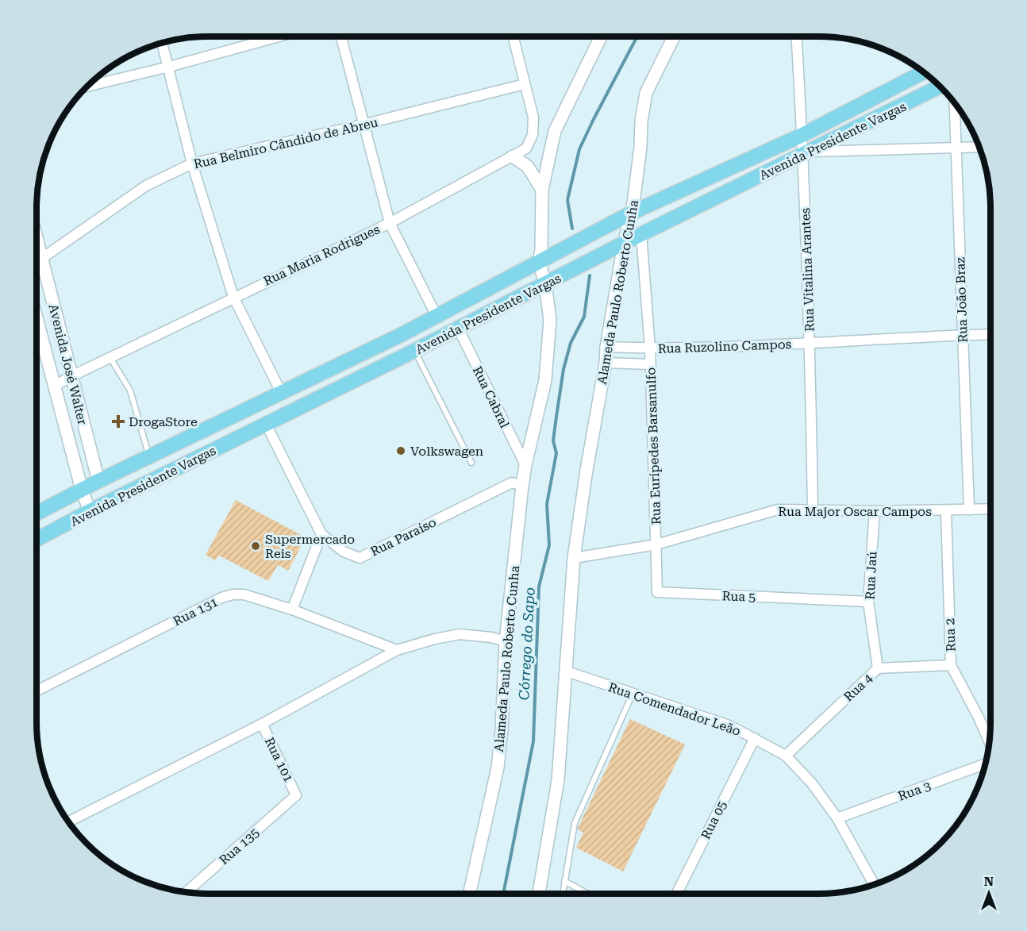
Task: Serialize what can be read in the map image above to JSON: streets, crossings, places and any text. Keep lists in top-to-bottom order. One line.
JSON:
{"streets":{"main road":["Avenida Presidente Vargas"],"street":["Rua Belmiro Cândido de Abreu","Rua Maria Rodrigues","Rua Vitalina Arantes","Alameda Paulo Roberto Cunha","Rua João Braz","Rua Ruzolino Campos","Avenida José Walter","Rua Cabral","Rua Eurípedes Barsanulfo","Rua Major Oscar Campos","Rua Paraíso","Rua Jaú","Rua 5","Rua 131","Rua 2","Rua 4","Rua Comendador Leão","Rua 101","Rua 3","Rua 05","Rua 135"]},"crossings":[["Avenida Presidente Vargas","Rua Vitalina Arantes"],["Avenida Presidente Vargas","Alameda Paulo Roberto Cunha"],["Avenida Presidente Vargas","Avenida José Walter"],["Avenida Presidente Vargas","Rua Cabral"],["Avenida Presidente Vargas","Rua Eurípedes Barsanulfo"],["Avenida Presidente Vargas","Rua Paraíso"],["Rua Belmiro Cândido de Abreu","Rua Maria Rodrigues"],["Rua Belmiro Cândido de Abreu","Avenida José Walter"],["Rua Maria Rodrigues","Avenida José Walter"],["Rua Vitalina Arantes","Rua Ruzolino Campos"],["Rua Vitalina Arantes","Rua Major Oscar Campos"],["Alameda Paulo Roberto Cunha","Rua Ruzolino Campos"],["Alameda Paulo Roberto Cunha","Rua Cabral"],["Alameda Paulo Roberto Cunha","Rua Major Oscar Campos"],["Alameda Paulo Roberto Cunha","Rua Paraíso"],["Alameda Paulo Roberto Cunha","Rua Comendador Leão"],["Rua João Braz","Rua Ruzolino Campos"],["Rua João Braz","Rua Major Oscar Campos"],["Rua Ruzolino Campos","Rua Eurípedes Barsanulfo"],["Rua Eurípedes Barsanulfo","Rua Major Oscar Campos"],["Rua Eurípedes Barsanulfo","Rua 5"],["Rua Major Oscar Campos","Rua Jaú"],["Rua Major Oscar Campos","Rua 5"],["Rua Major Oscar Campos","Rua 2"],["Rua Jaú","Rua 5"],["Rua Jaú","Rua 4"],["Rua 2","Rua 4"],["Rua 4","Rua Comendador Leão"],["Rua Comendador Leão","Rua 3"],["Rua Comendador Leão","Rua 05"],["Rua 101","Rua 135"]],"water":["Córrego do Sapo"],"places":{"health":["DrogaStore"],"other":["Volkswagen","Supermercado Reis"]},"north":"top"}
